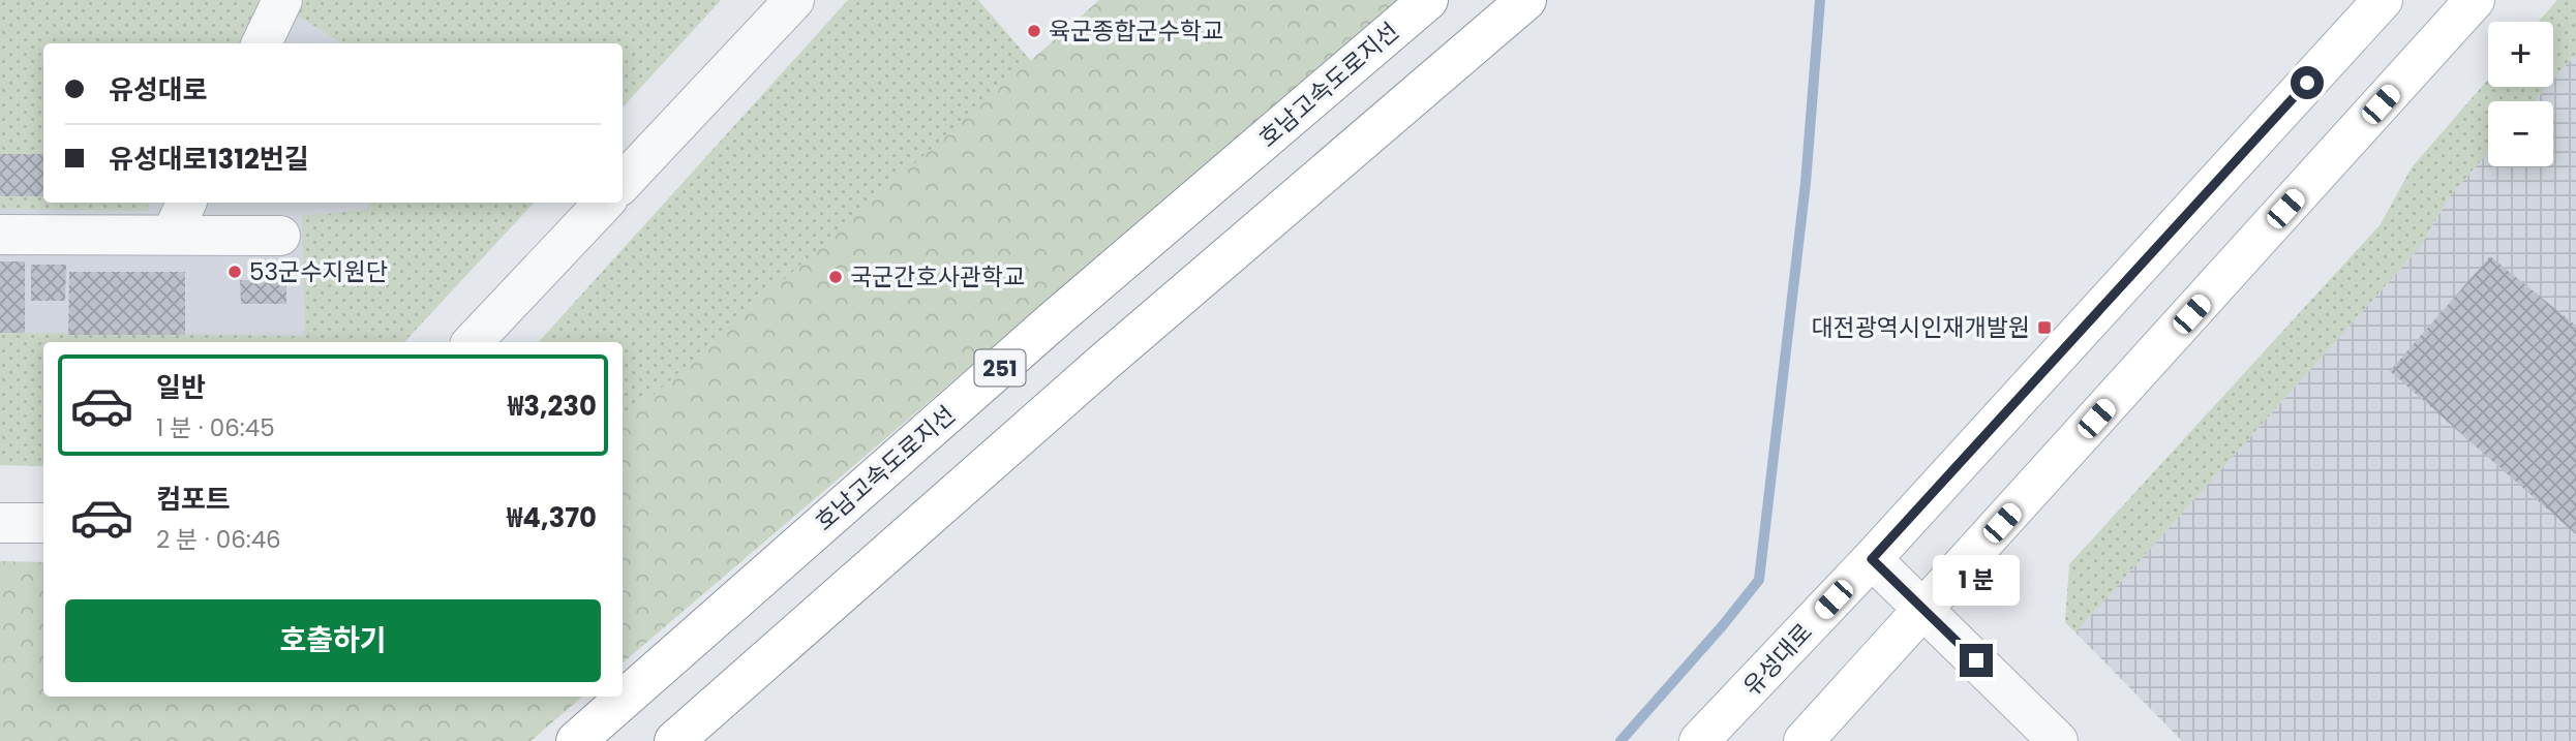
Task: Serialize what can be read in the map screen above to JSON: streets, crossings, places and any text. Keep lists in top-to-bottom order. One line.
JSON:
{"streets":{"main road":["호남고속도로지선","251","유성대로"]},"places":{"other":["육군종합군수학교","53군수지원단","국군간호사관학교"],"transit":["대전광역시인재개발원"]},"page":{"map_buttons":["+","−"],"banner":["유성대로","유성대로1312번길"],"list":[{"name":"일반","note":"1 분 · 06:45","value":"₩3,230"},{"name":"컴포트","note":"2 분 · 06:46","value":"₩4,370"}],"bubble":"1 분","buttons":"호출하기"}}
